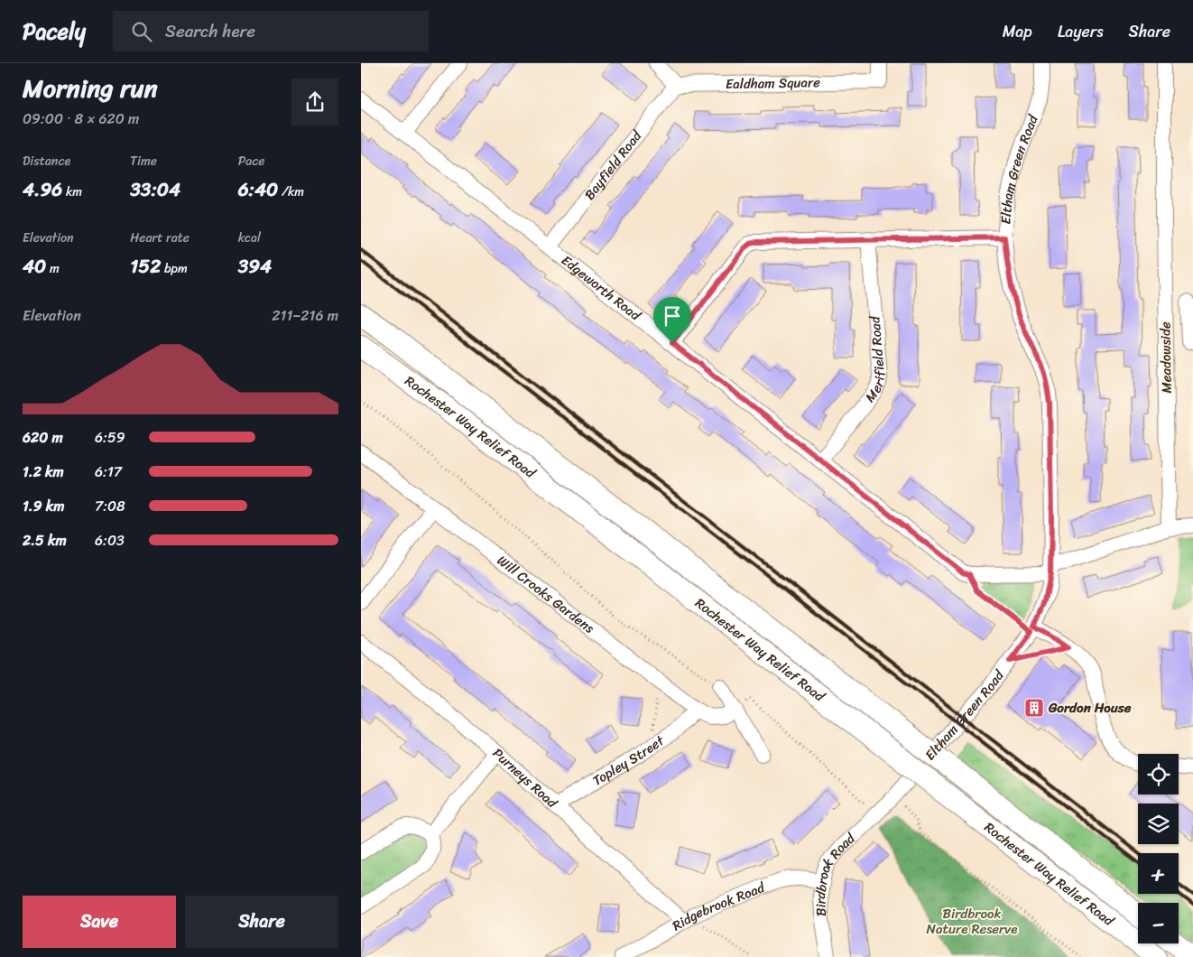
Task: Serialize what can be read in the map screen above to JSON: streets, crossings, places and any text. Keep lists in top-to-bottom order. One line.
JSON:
{"streets":{"highway":["Rochester Way Relief Road"],"street":["Ealdham Square","Bayfield Road","Eltham Green Road","Edgeworth Road","Merifield Road","Meadowside","Will Crooks Gardens","Topley Street","Purneys Road","Birdbrook Road","Ridgebrook Road"]},"crossings":[["Ealdham Square","Bayfield Road"],["Bayfield Road","Edgeworth Road"],["Eltham Green Road","Birdbrook Road"],["Edgeworth Road","Merifield Road"],["Will Crooks Gardens","Topley Street"],["Topley Street","Purneys Road"],["Purneys Road","Ridgebrook Road"],["Birdbrook Road","Ridgebrook Road"]],"parks":["Birdbrook Nature Reserve"],"places":{"building":["Gordon House"]},"page":{"header":"Pacely","search":"Search here","nav":["Map","Layers","Share"],"heading":["Morning run","09:00 · 8 × 620 m"],"stats":[["Distance","4.96 km"],["Time","33:04"],["Pace","6:40 /km"],["Elevation","40 m"],["Heart rate","152 bpm"],["kcal","394"]],"chart":["Elevation","211–216 m"],"list":[{"name":"620 m","note":"6:59"},{"name":"1.2 km","note":"6:17"},{"name":"1.9 km","note":"7:08"},{"name":"2.5 km","note":"6:03"}],"map_buttons":["+","−"],"buttons":["Save","Share"]}}
